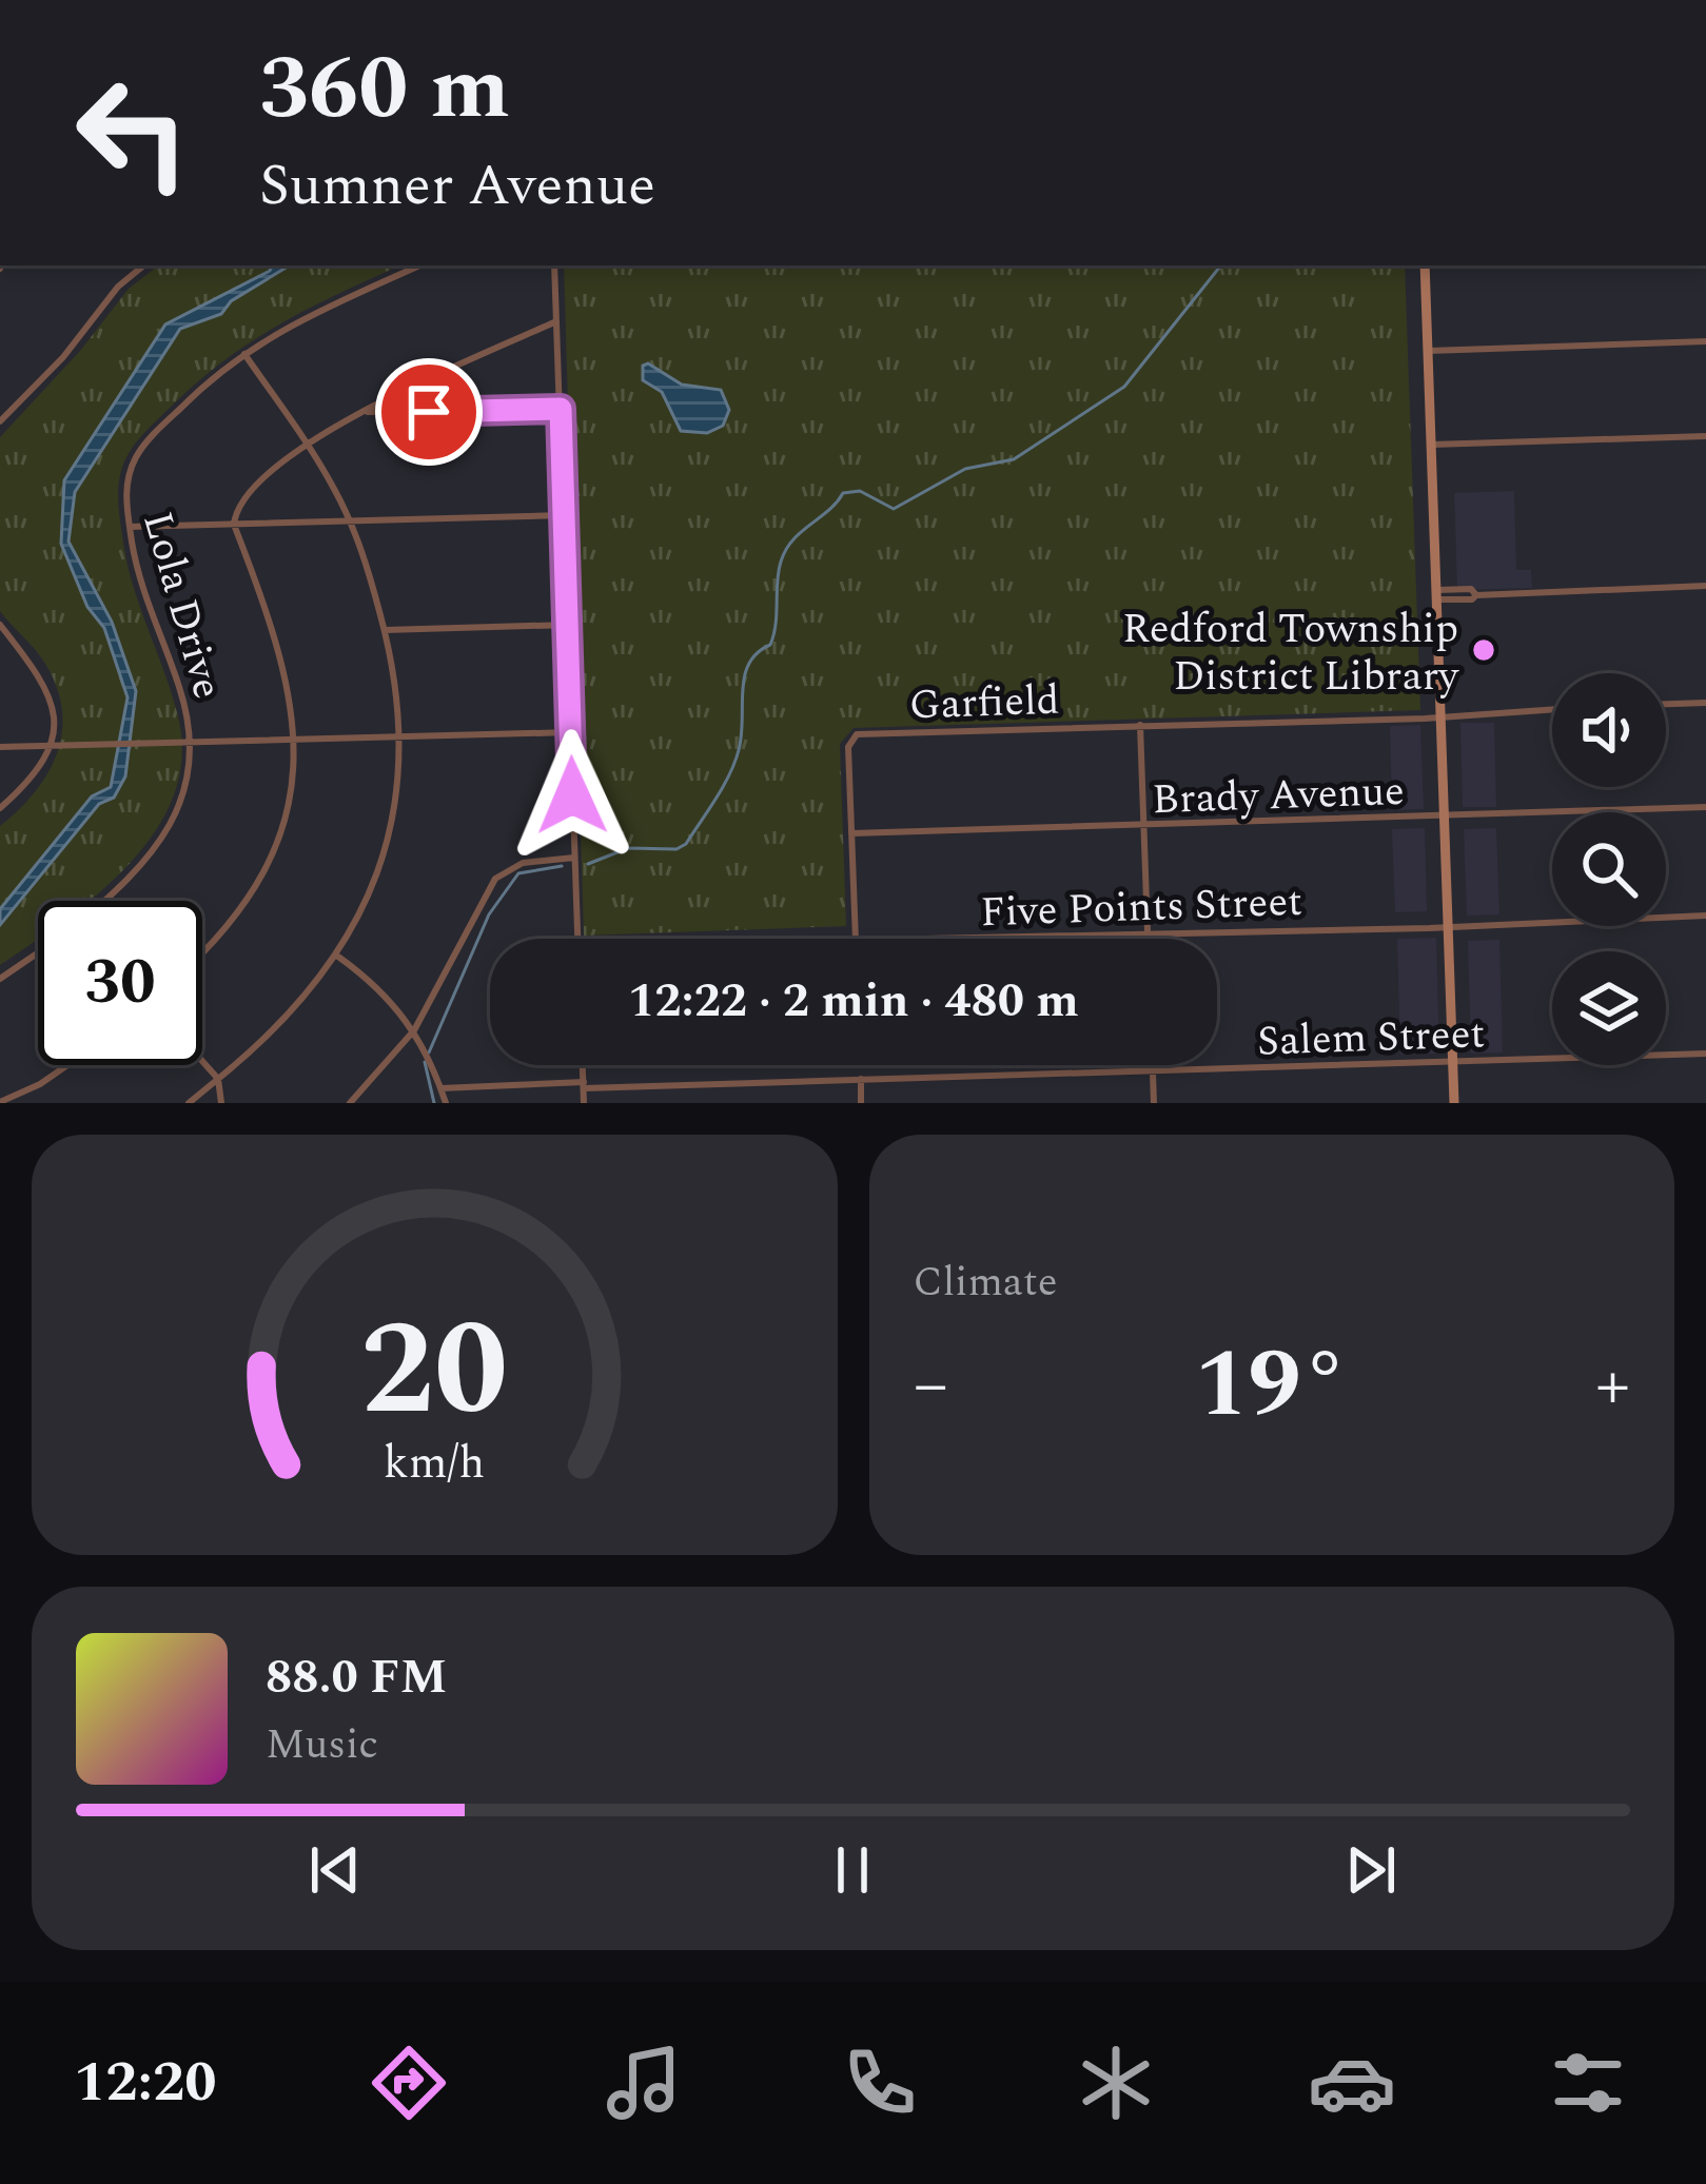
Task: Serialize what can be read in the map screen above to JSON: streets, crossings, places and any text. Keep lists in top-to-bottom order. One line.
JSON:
{"streets":{"street":["Lola Drive","Garfield","Brady Avenue","Five Points Street","Salem Street"]},"crossings":[["Garfield","Brady Avenue"]],"places":["Redford Township District Library"],"page":{"turn":["360 m","Sumner Avenue"],"limit":"30","trip":"12:22 · 2 min · 480 m","tile":"Climate","heat":["−","19°","+"],"song":["88.0 FM","Music"],"tabs":"12:20","gauge":["20","km/h"]}}
